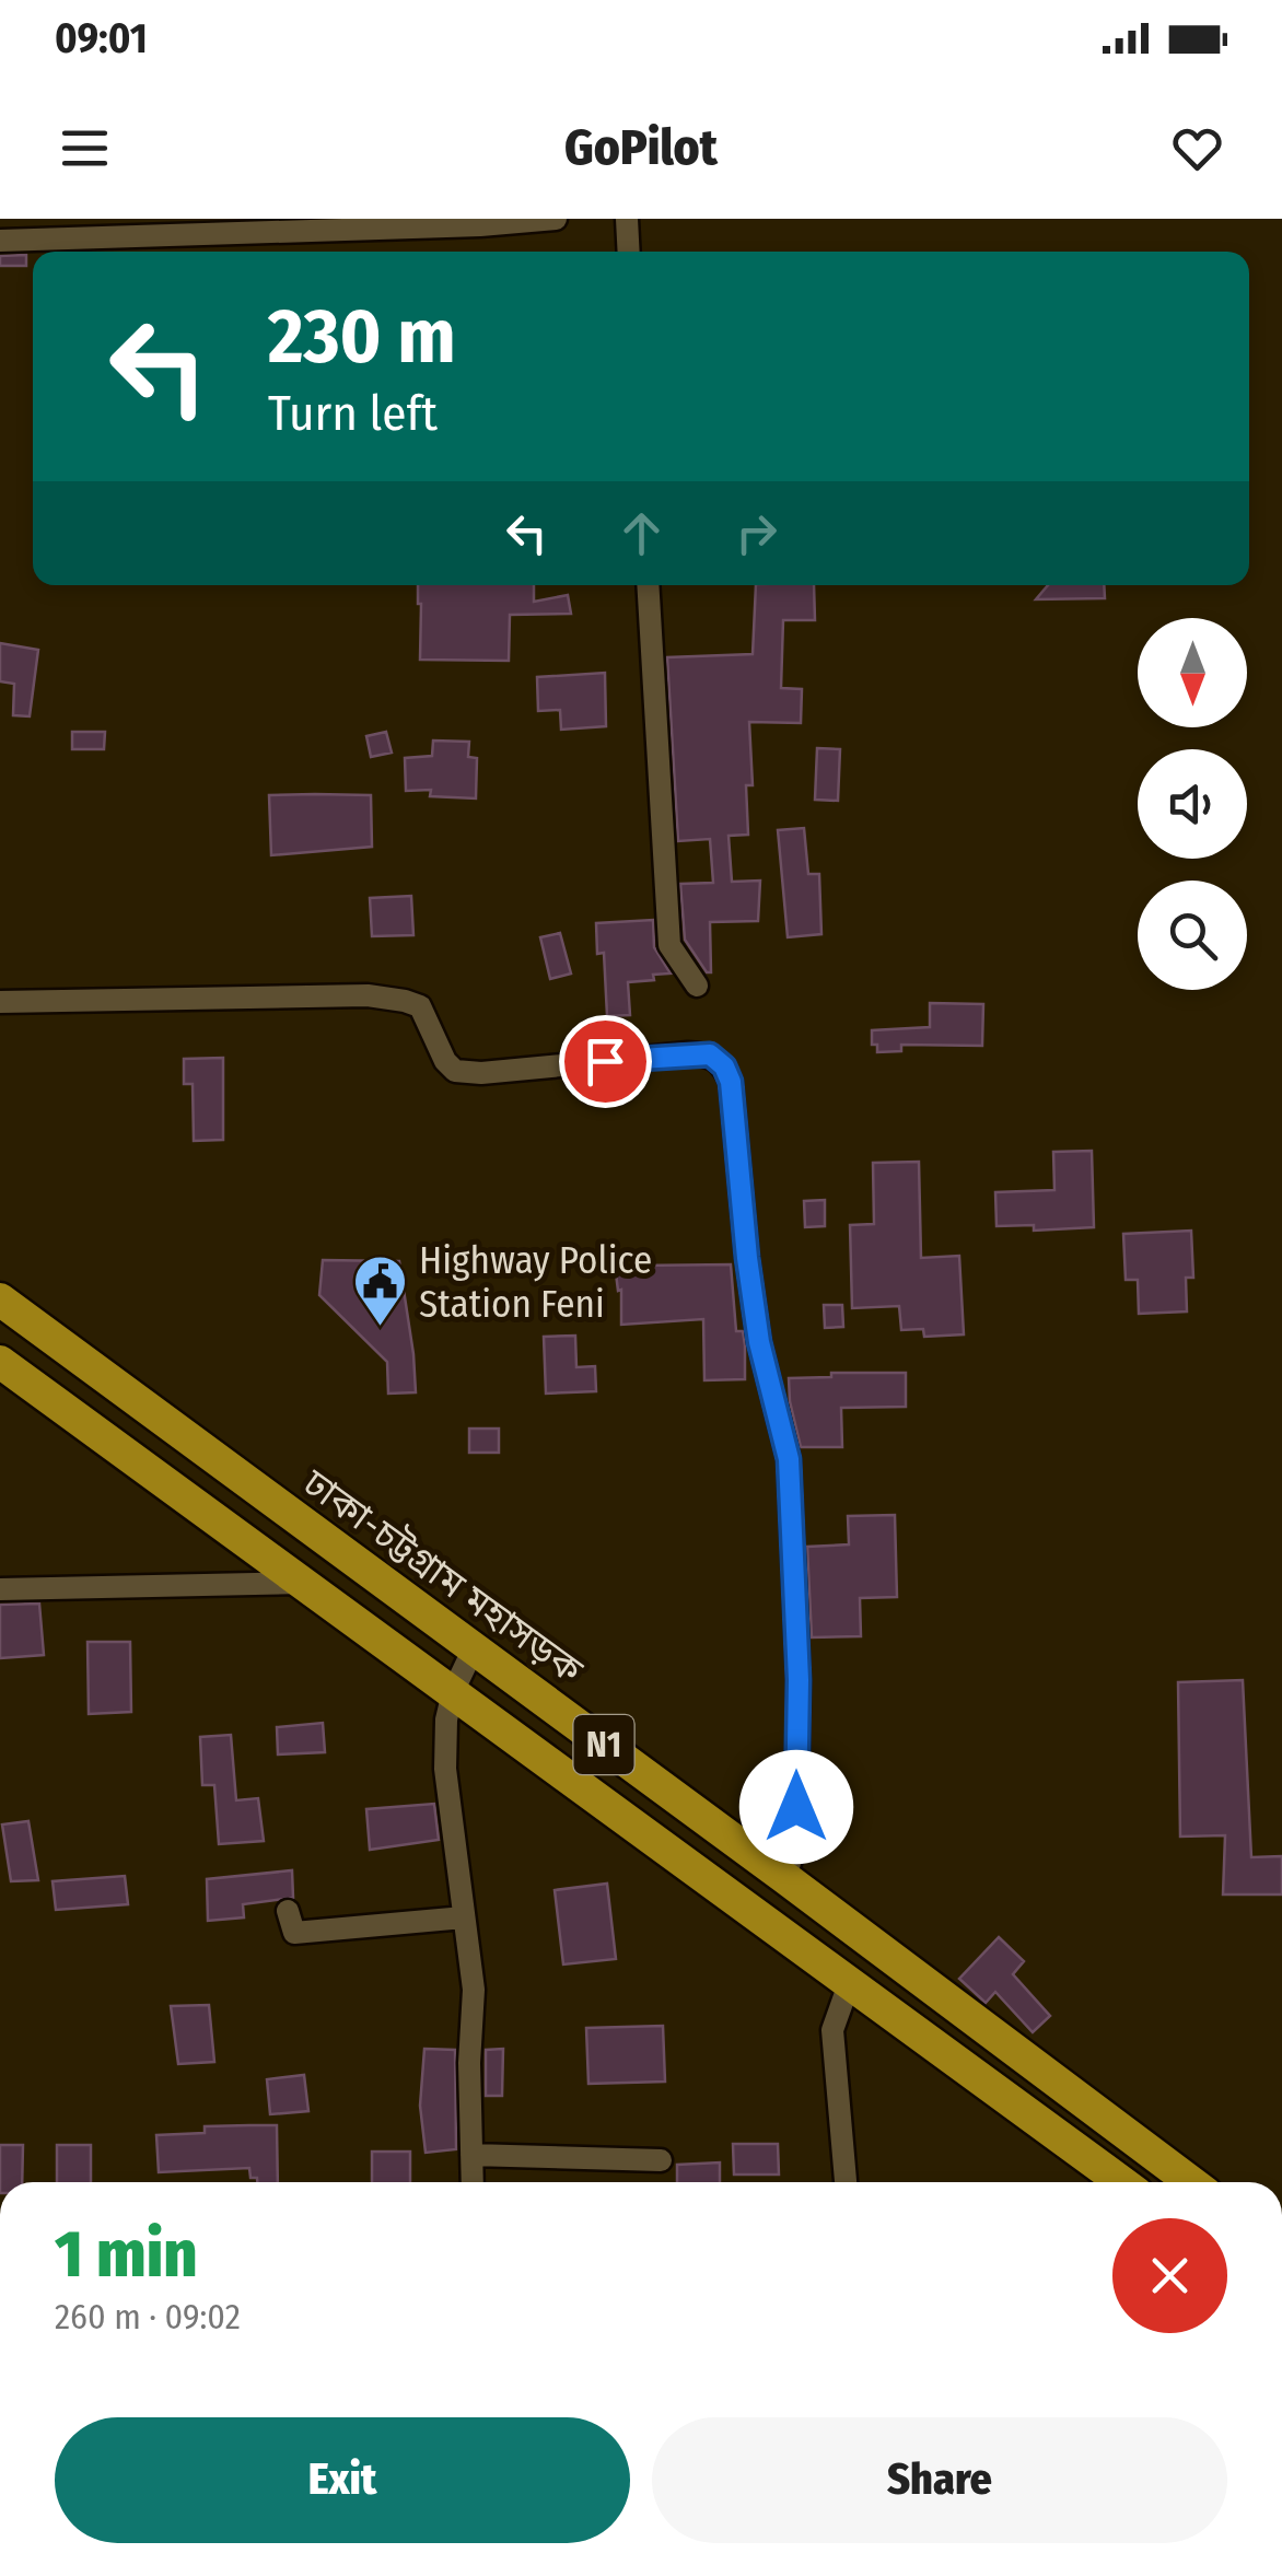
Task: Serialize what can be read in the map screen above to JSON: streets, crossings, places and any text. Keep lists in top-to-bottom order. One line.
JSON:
{"streets":{"highway":["ঢাকা-চট্টগ্রাম মহাসড়ক","N1"]},"places":{"public building":["Highway Police Station Feni"]},"north":"bottom","page":{"status":"09:01","header":"GoPilot","turn":["230 m","Turn left"],"heading":["1 min","260 m · 09:02"],"buttons":["Exit","Share"]}}
